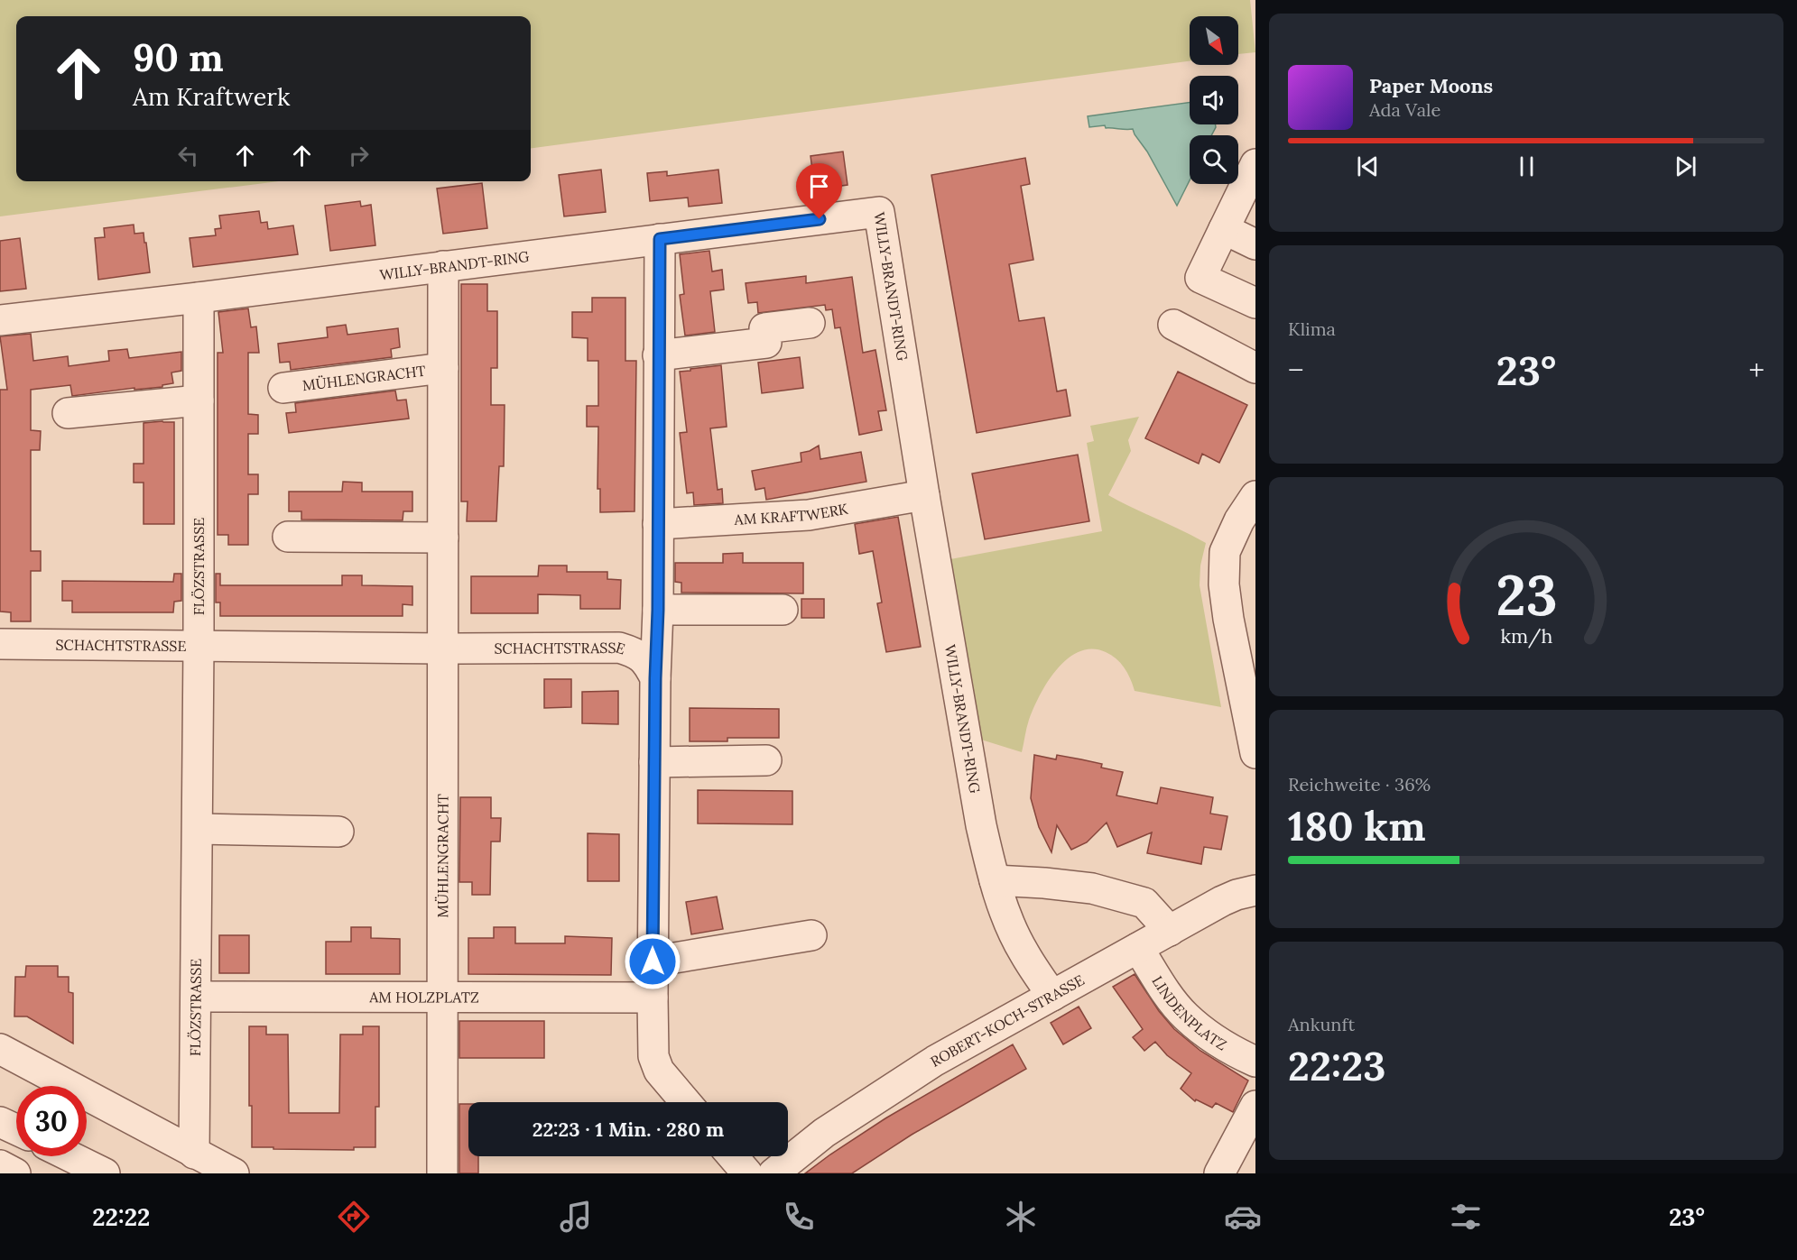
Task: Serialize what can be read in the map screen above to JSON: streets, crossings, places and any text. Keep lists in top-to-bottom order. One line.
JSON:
{"streets":{"street":["WILLY-BRANDT-RING","MÜHLENGRACHT","AM KRAFTWERK","FLÖZSTRASSE","SCHACHTSTRASSE","AM HOLZPLATZ","LINDENPLATZ","ROBERT-KOCH-STRASSE"]},"crossings":[["WILLY-BRANDT-RING","MÜHLENGRACHT"],["WILLY-BRANDT-RING","AM KRAFTWERK"],["WILLY-BRANDT-RING","FLÖZSTRASSE"],["WILLY-BRANDT-RING","ROBERT-KOCH-STRASSE"],["MÜHLENGRACHT","SCHACHTSTRASSE"],["MÜHLENGRACHT","AM HOLZPLATZ"],["FLÖZSTRASSE","SCHACHTSTRASSE"],["FLÖZSTRASSE","AM HOLZPLATZ"],["LINDENPLATZ","ROBERT-KOCH-STRASSE"]],"north":"bottom right","page":{"turn":["90 m","Am Kraftwerk"],"song":["Paper Moons","Ada Vale"],"tile":["Klima",["Reichweite · 36%","180 km"],["Ankunft","22:23"]],"heat":["−","23°","+"],"limit":"30","trip":"22:23 · 1 Min. · 280 m","tabs":["22:22","23°"],"gauge":["23","km/h"]}}
